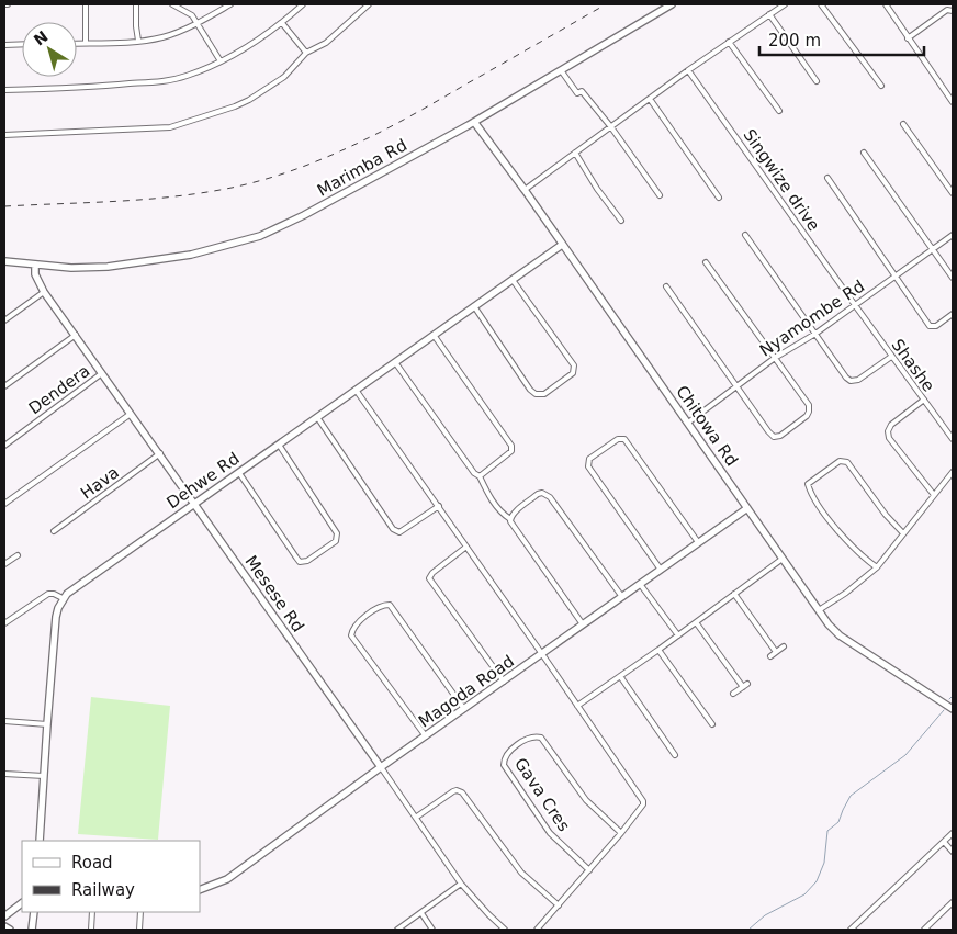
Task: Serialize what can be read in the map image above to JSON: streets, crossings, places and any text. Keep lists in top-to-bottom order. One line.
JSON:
{"streets":{"street":["Marimba Rd","Singwize drive","Nyamombe Rd","Shashe","Dendera","Chitowa Rd","Dehwe Rd","Hava","Mesese Rd","Magoda Road","Gava Cres"]},"crossings":[["Marimba Rd","Chitowa Rd"],["Marimba Rd","Mesese Rd"],["Singwize drive","Nyamombe Rd"],["Singwize drive","Shashe"],["Nyamombe Rd","Shashe"],["Nyamombe Rd","Chitowa Rd"],["Dendera","Mesese Rd"],["Chitowa Rd","Dehwe Rd"],["Chitowa Rd","Magoda Road"],["Dehwe Rd","Mesese Rd"],["Hava","Mesese Rd"],["Mesese Rd","Magoda Road"]],"legend":["Road","Railway"],"scale_bar":"200 m","north":"top left"}
